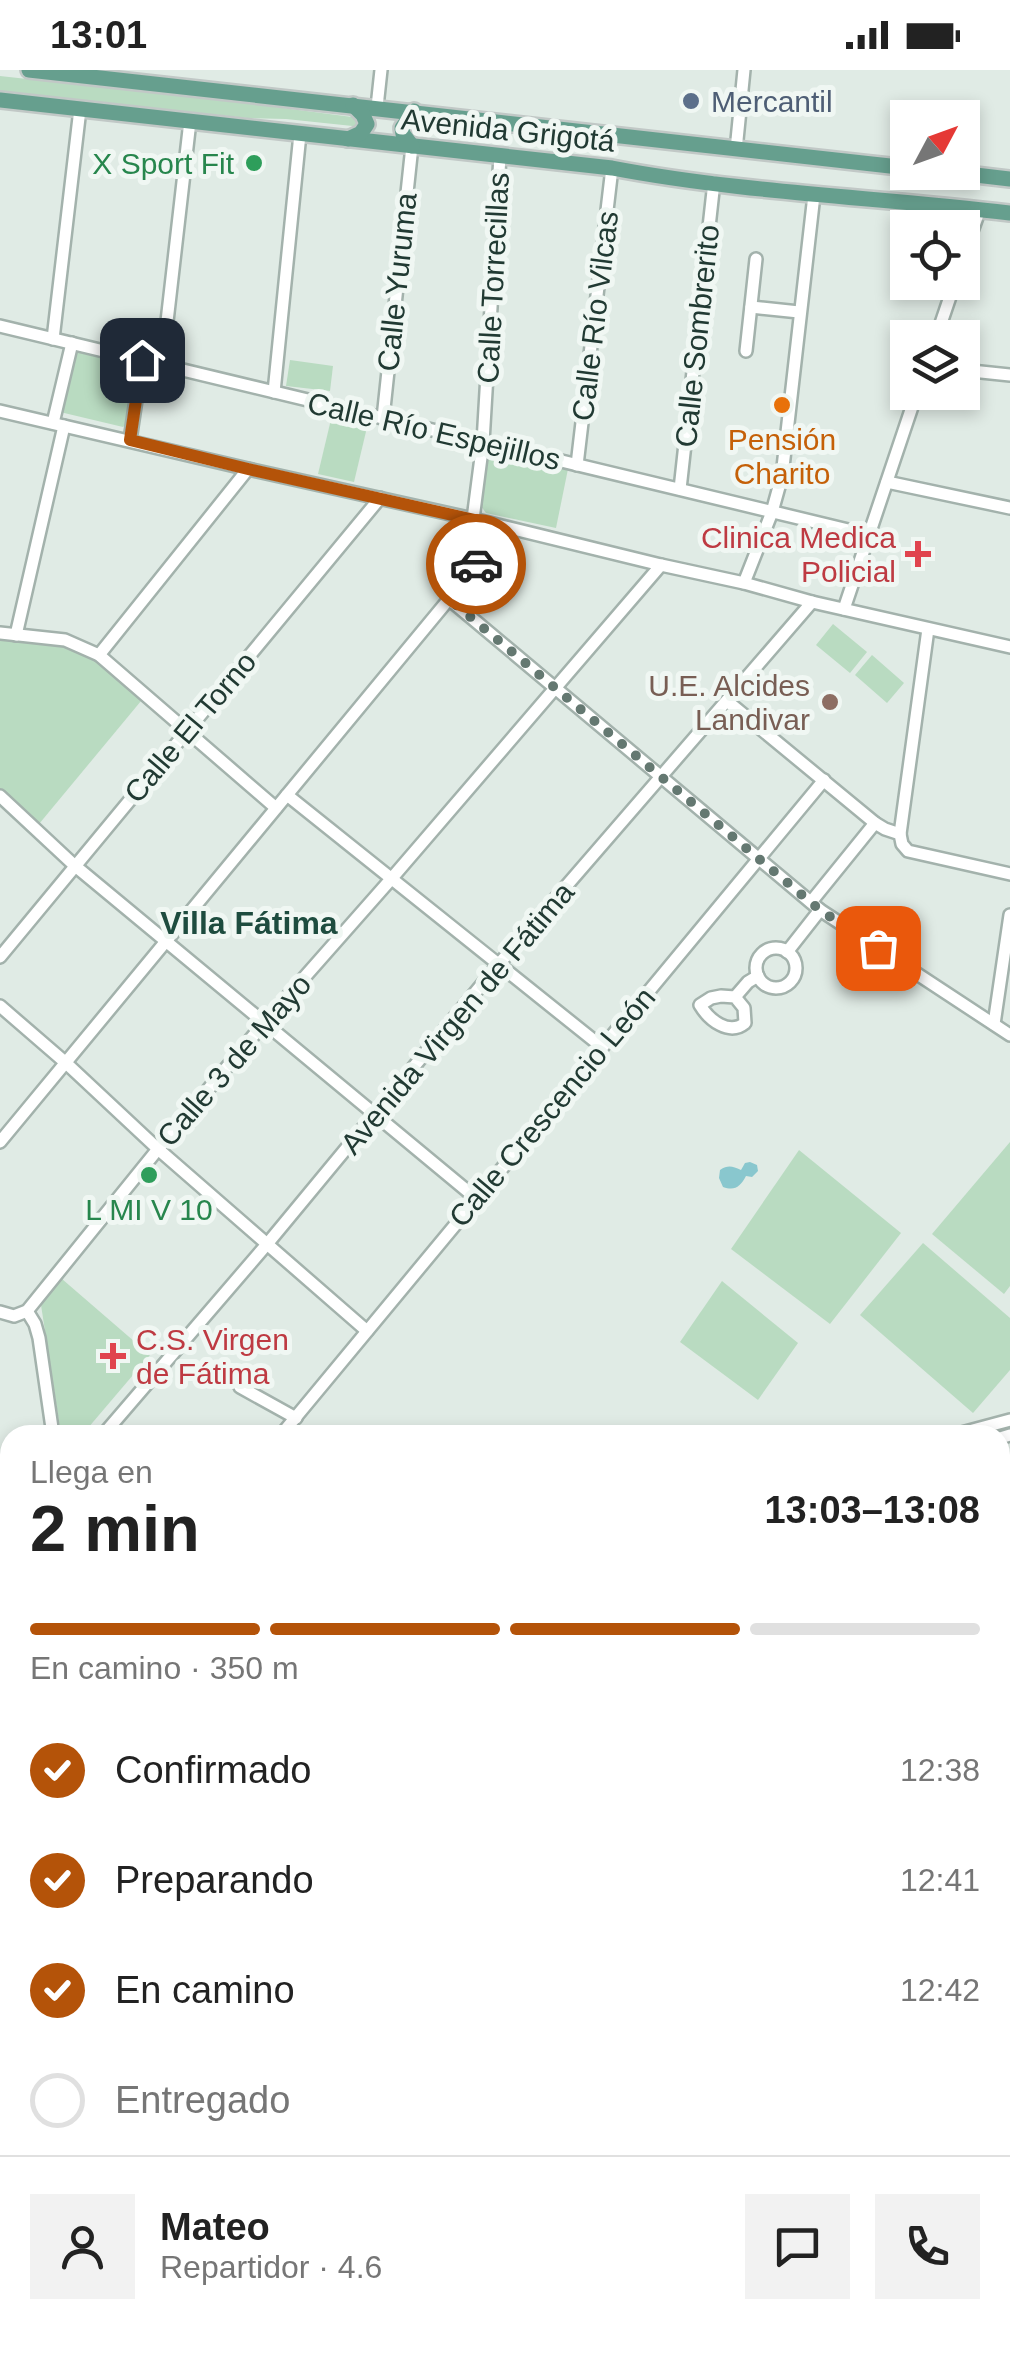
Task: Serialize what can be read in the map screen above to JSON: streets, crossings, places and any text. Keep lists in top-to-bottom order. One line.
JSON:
{"streets":{"main road":["Avenida Grigotá"],"street":["Calle Torrecillas","Calle Yuruma","Calle Río Vilcas","Calle Sombrerito","Calle Río Espejillos","Calle El Torno","Avenida Virgen de Fátima","Calle 3 de Mayo","Calle Crescencio León"]},"crossings":[["Avenida Grigotá","Calle Torrecillas"],["Avenida Grigotá","Calle Yuruma"],["Avenida Grigotá","Calle Río Vilcas"],["Avenida Grigotá","Calle Sombrerito"],["Calle Torrecillas","Calle Río Espejillos"],["Calle Yuruma","Calle Río Espejillos"],["Calle Río Vilcas","Calle Río Espejillos"],["Calle Sombrerito","Calle Río Espejillos"]],"districts":["Villa Fátima"],"places":{"other":["Mercantil","X Sport Fit","Pensión Charito","U.E. Alcides Landivar","L MI V 10"],"health":["Clinica Medica Policial","C.S. Virgen de Fátima"]},"north":"top right","page":{"status":"13:01","heading":["2 min","Llega en","13:03–13:08"],"panel":["Mateo","Repartidor · 4.6"],"bar":"En camino · 350 m","list":[["Confirmado","12:38"],["Preparando","12:41"],["En camino","12:42"],"Entregado"]}}
